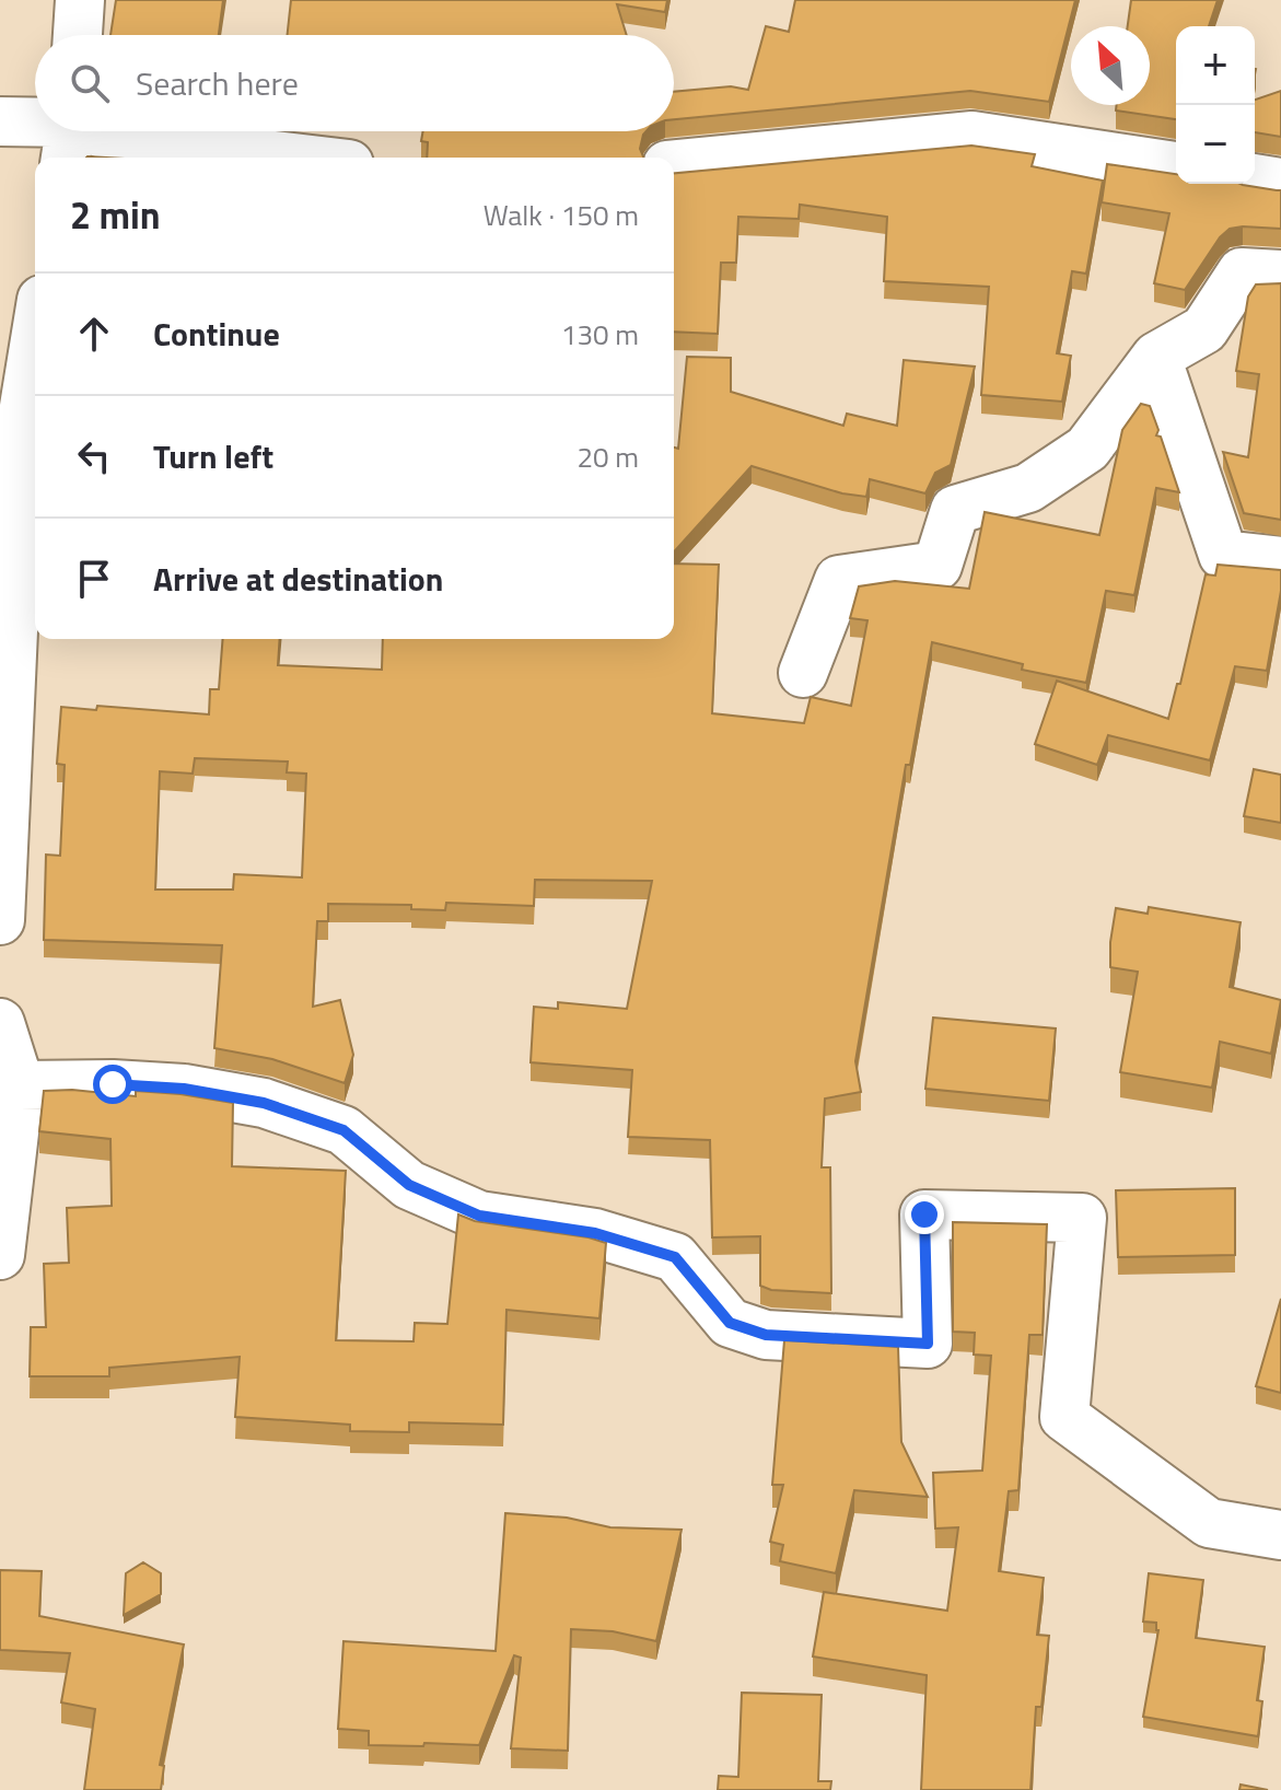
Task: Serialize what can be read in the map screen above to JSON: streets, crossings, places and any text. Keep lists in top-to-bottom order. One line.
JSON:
{"north":"top left","page":{"map_buttons":["+","−"],"search":"Search here","heading":["2 min","Walk · 150 m"],"list":[["Continue","130 m"],["Turn left","20 m"],"Arrive at destination"]}}
